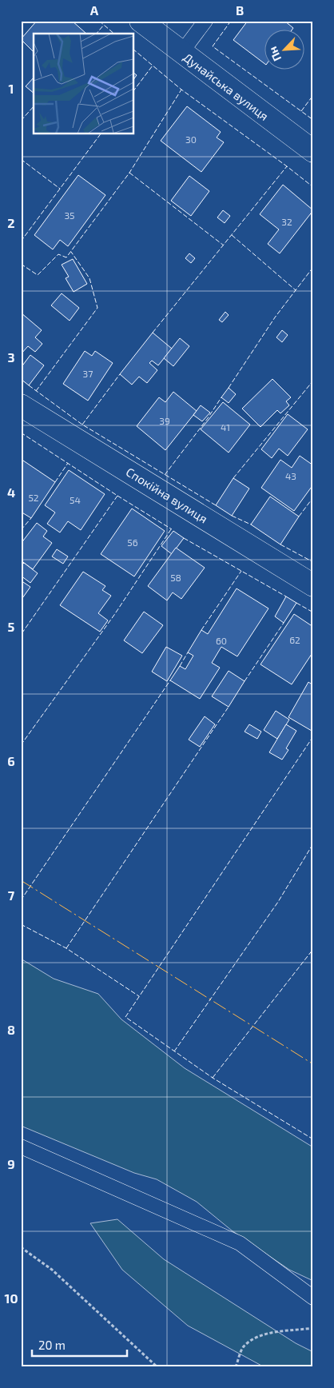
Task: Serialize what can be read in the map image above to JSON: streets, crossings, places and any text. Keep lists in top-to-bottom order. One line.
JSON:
{"streets":{"street":["Дунайська вулиця","Спокійна вулиця"]},"house_numbers":["30","35","32","37","39","41","43","52","54","56","58","62","60"],"scale_bar":"20 m","north":"bottom left","grid":{"columns":["A","B"],"rows":["1","2","3","4","5","6","7","8","9","10"]}}
